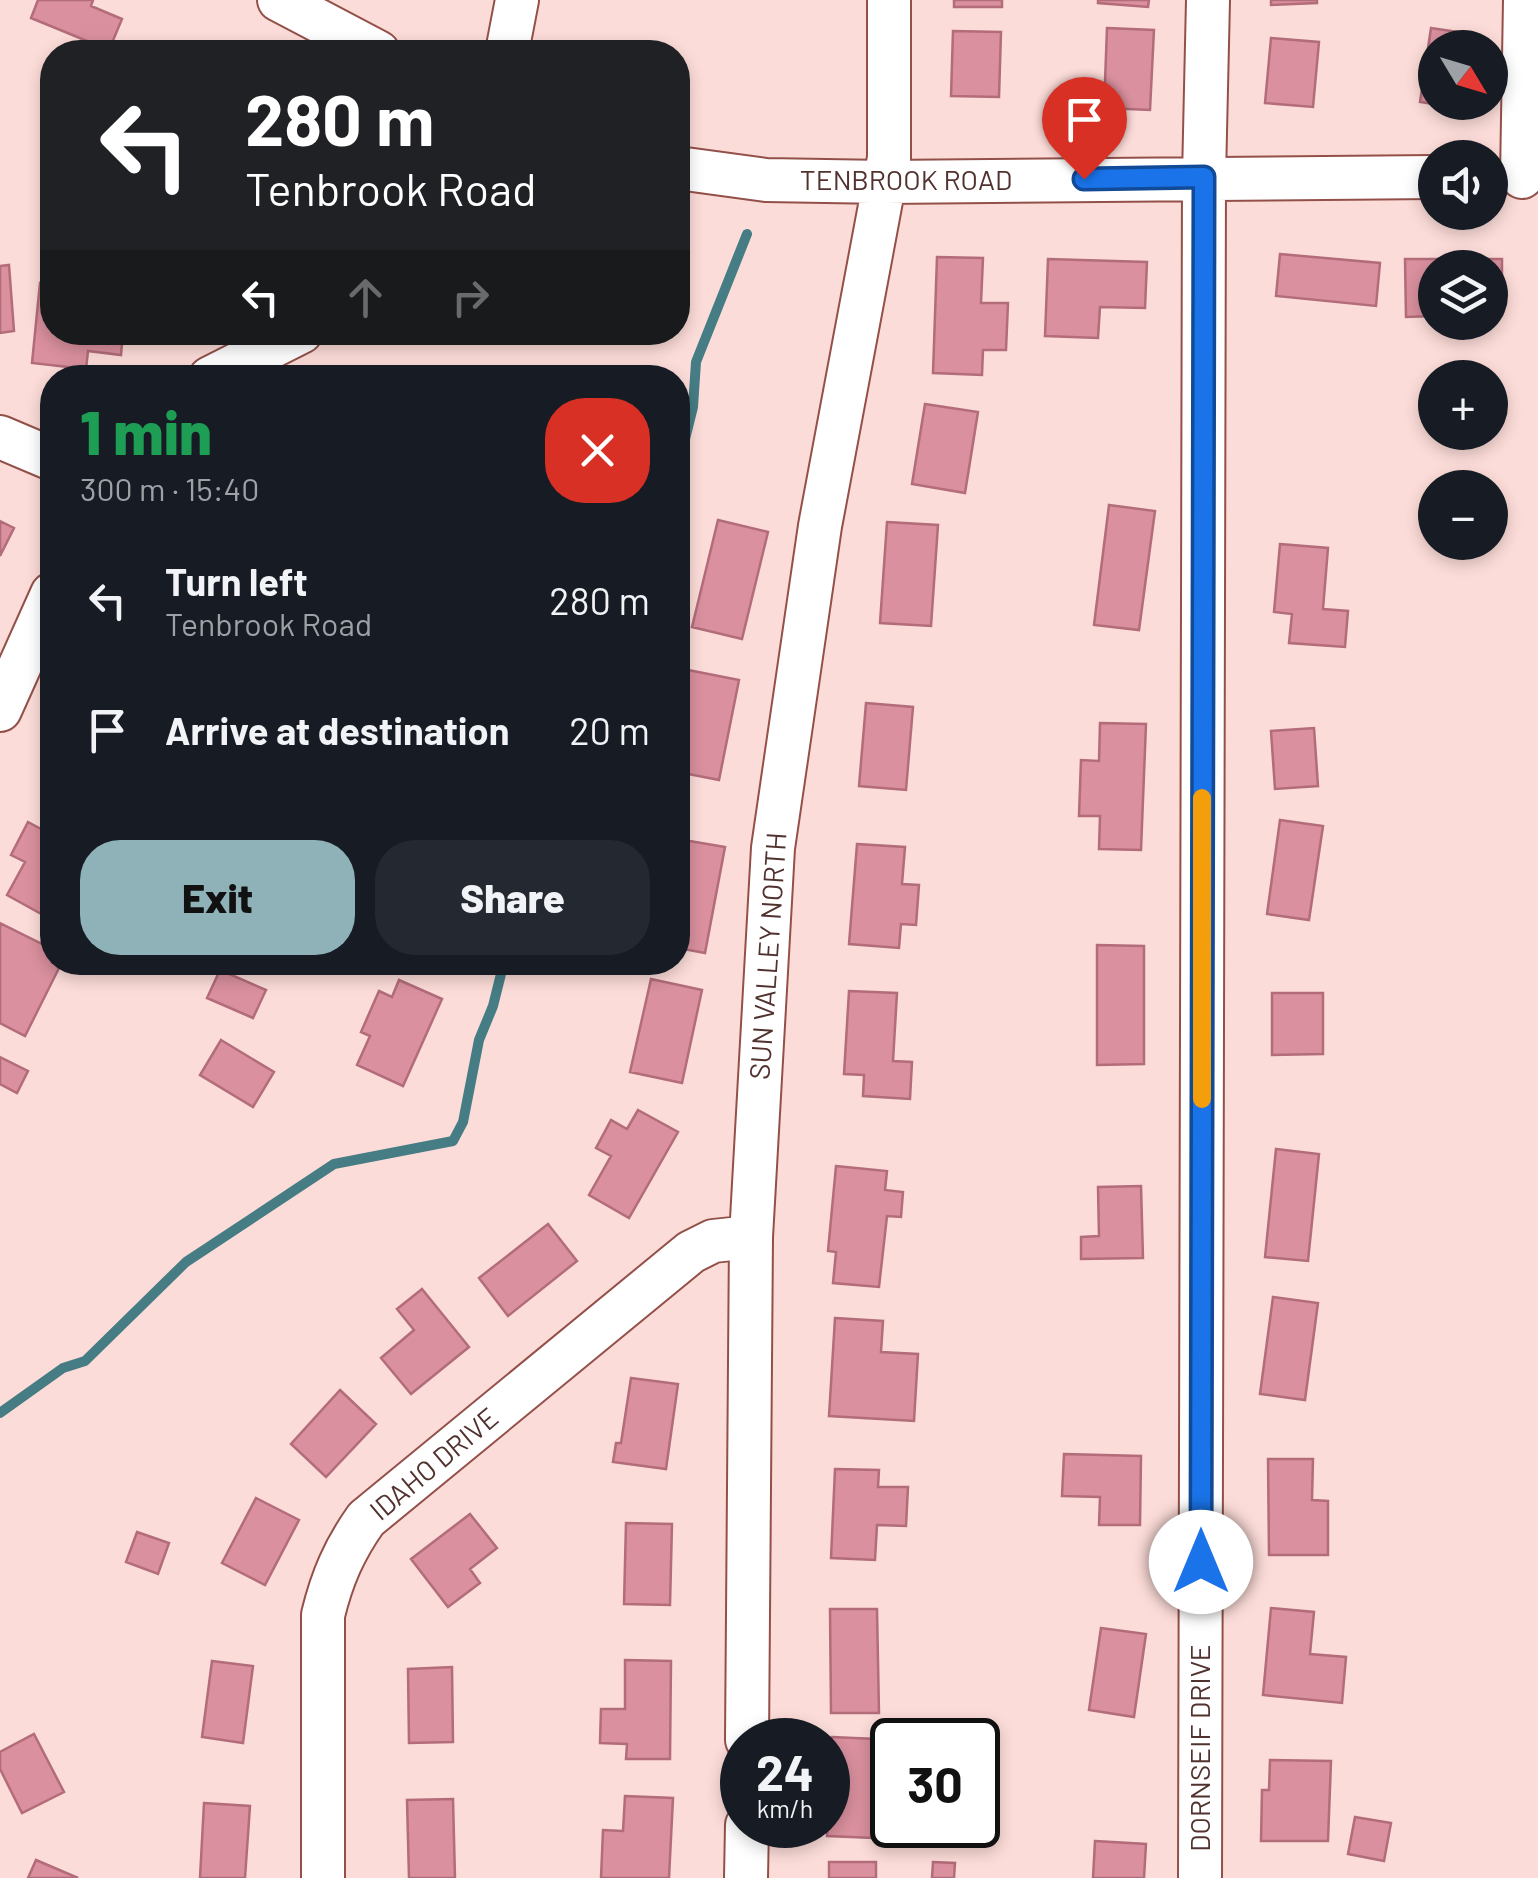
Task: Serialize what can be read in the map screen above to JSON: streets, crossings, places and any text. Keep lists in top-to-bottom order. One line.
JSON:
{"streets":{"street":["TENBROOK ROAD","SUN VALLEY NORTH","IDAHO DRIVE","DORNSEIF DRIVE"]},"crossings":[["TENBROOK ROAD","SUN VALLEY NORTH"],["TENBROOK ROAD","DORNSEIF DRIVE"],["SUN VALLEY NORTH","IDAHO DRIVE"]],"north":"bottom right","page":{"map_buttons":["+","−"],"turn":["280 m","Tenbrook Road"],"heading":["1 min","300 m · 15:40"],"list":[{"name":"Turn left","note":"Tenbrook Road","value":"280 m"},{"name":"Arrive at destination","value":"20 m"}],"buttons":["Exit","Share"],"speed":"24 km/h","limit":"30"}}
